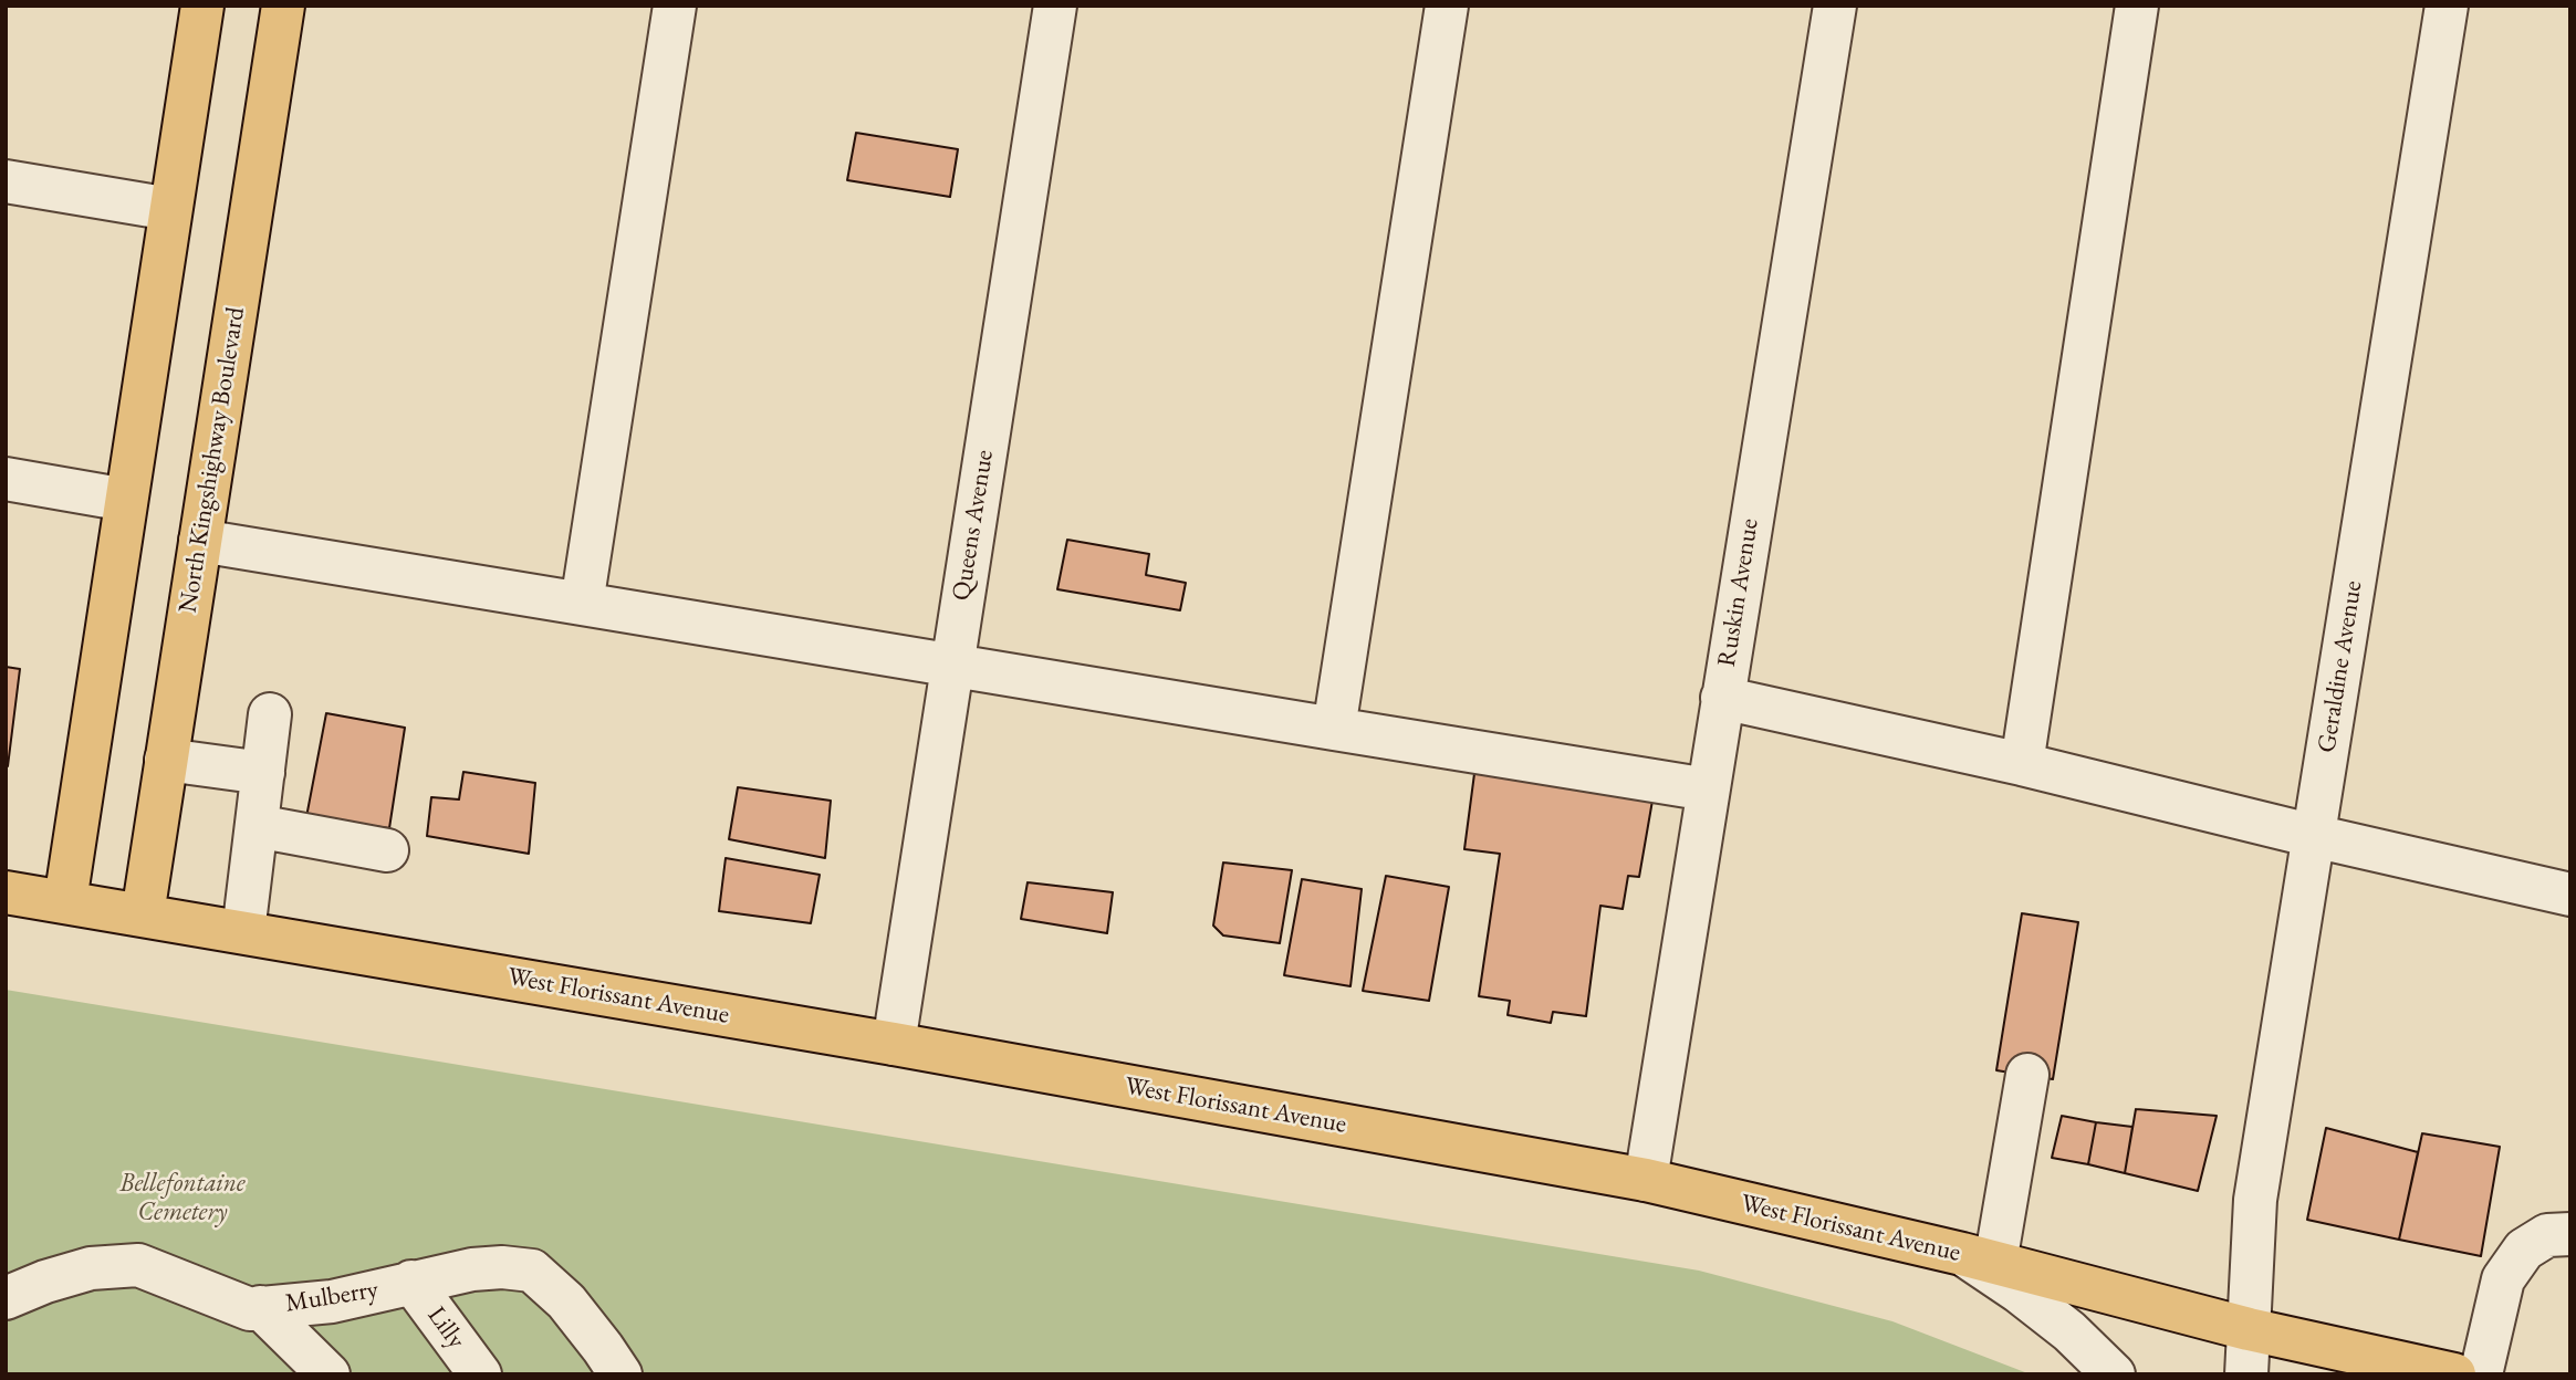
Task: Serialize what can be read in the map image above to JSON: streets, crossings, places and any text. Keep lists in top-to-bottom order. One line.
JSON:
{"streets":{"main road":["North Kingshighway Boulevard","West Florissant Avenue"],"street":["Queens Avenue","Ruskin Avenue","Geraldine Avenue","Mulberry","Lilly"]},"crossings":[["North Kingshighway Boulevard","West Florissant Avenue"],["Queens Avenue","West Florissant Avenue"],["Ruskin Avenue","West Florissant Avenue"],["Geraldine Avenue","West Florissant Avenue"],["Mulberry","Lilly"]],"parks":["Bellefontaine Cemetery"]}
